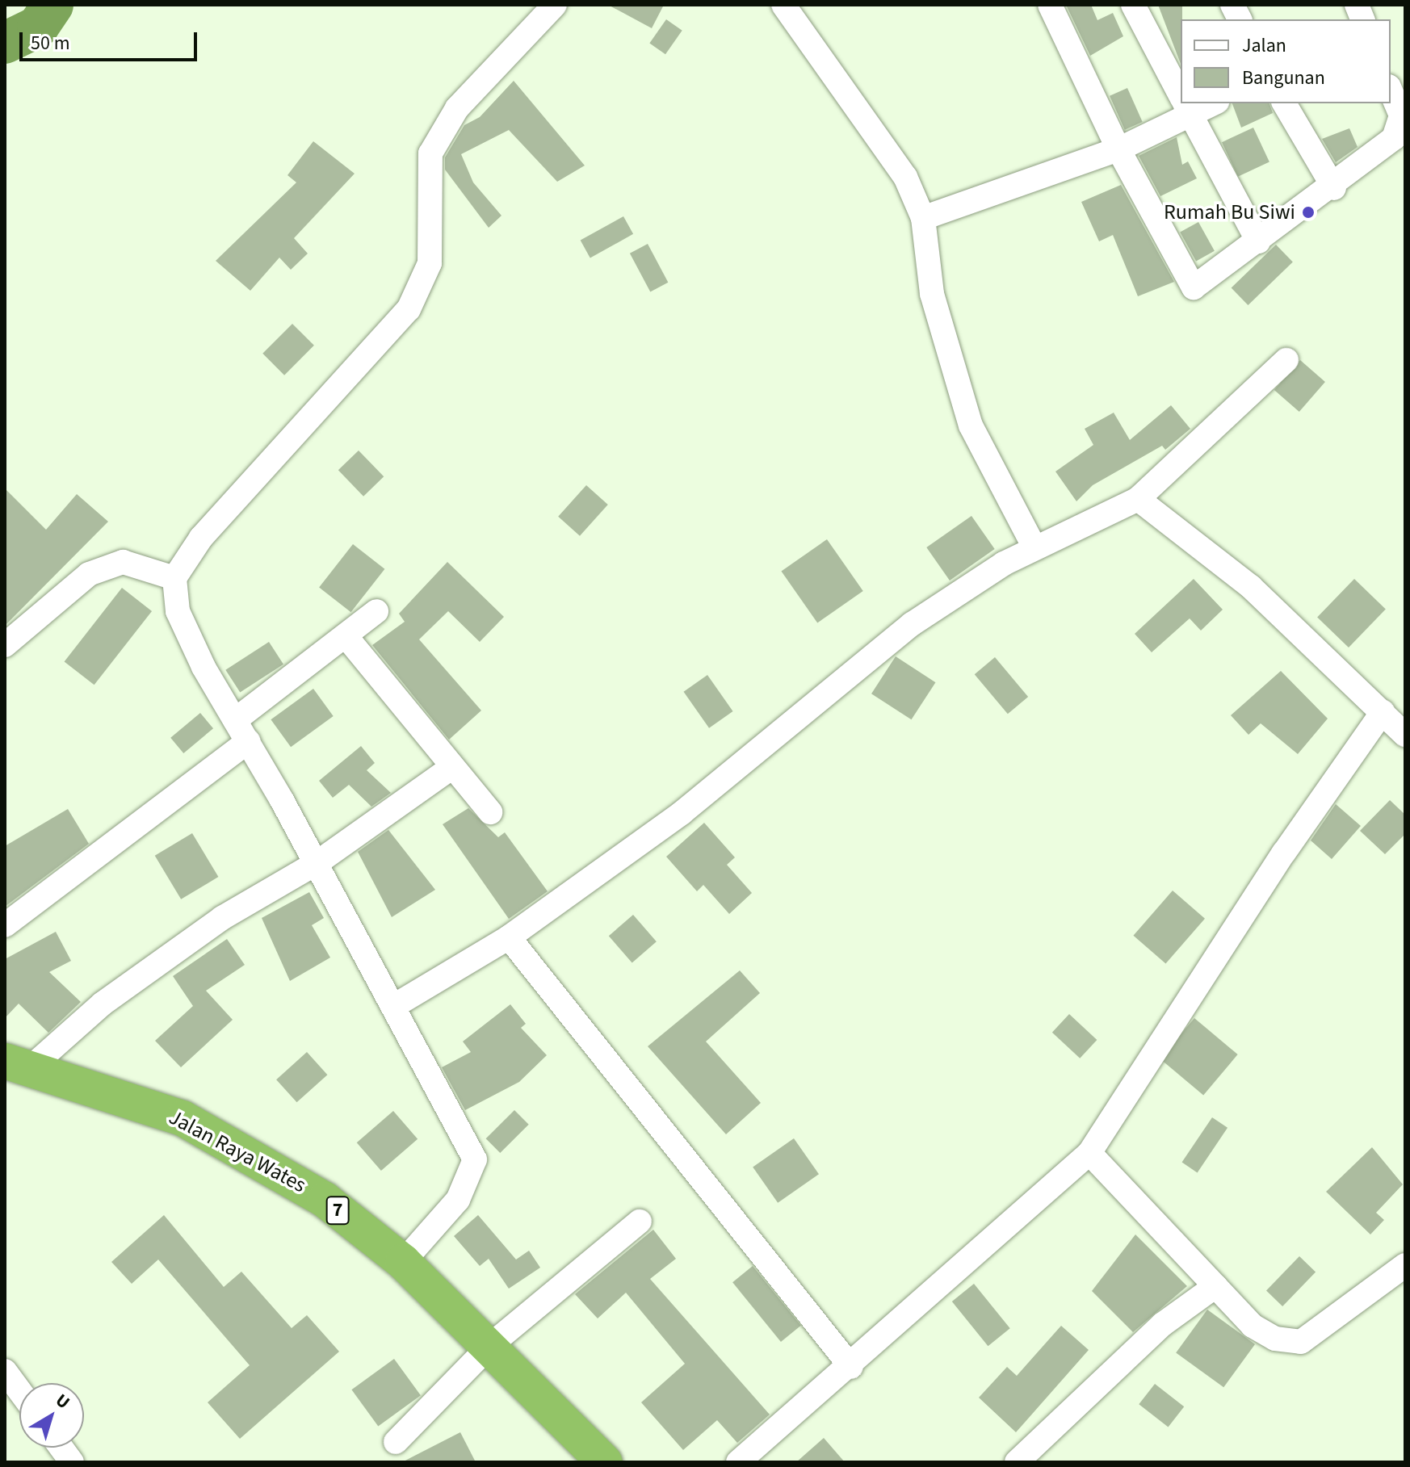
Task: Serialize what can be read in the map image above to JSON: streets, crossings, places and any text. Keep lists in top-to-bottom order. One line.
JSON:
{"streets":{"highway":["Jalan Raya Wates","7"]},"places":["Rumah Bu Siwi"],"legend":["Jalan","Bangunan"],"scale_bar":"50 m","north":"top right"}
